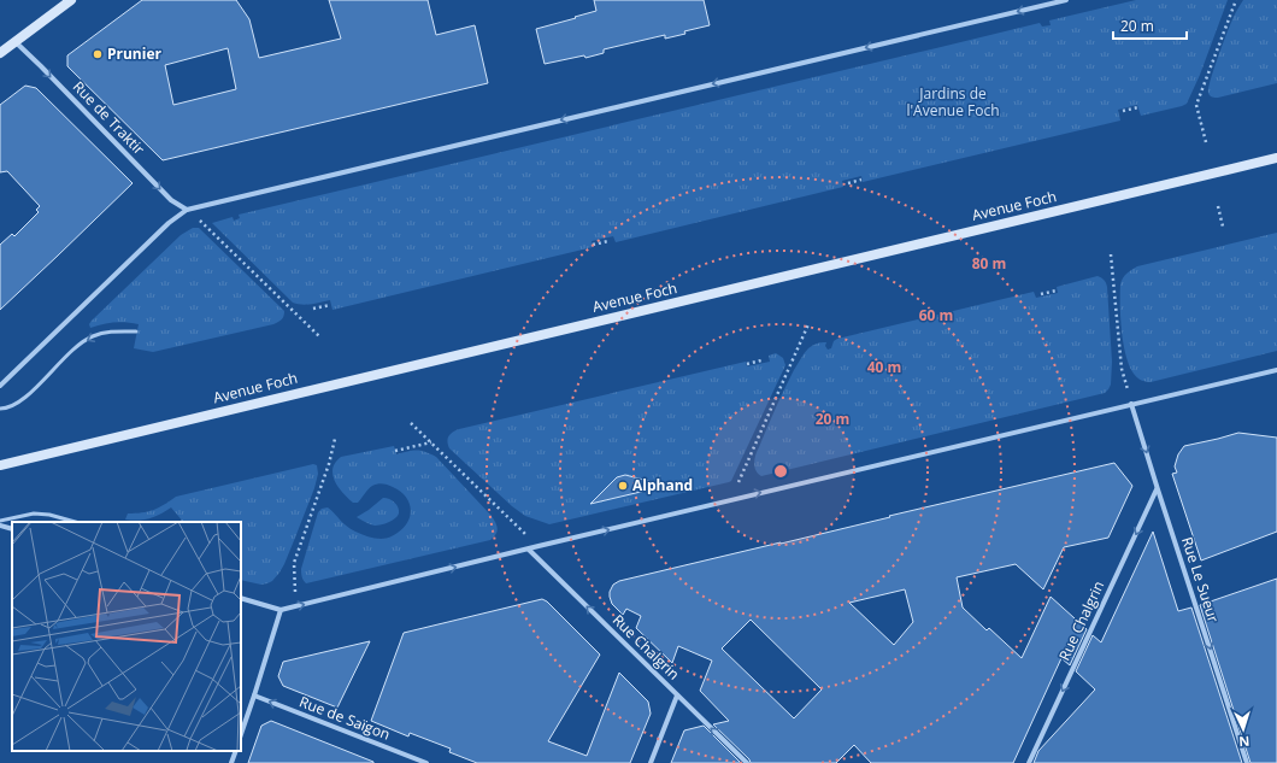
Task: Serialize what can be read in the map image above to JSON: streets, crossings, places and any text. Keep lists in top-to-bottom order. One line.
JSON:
{"streets":{"main road":["Avenue Foch"],"street":["Rue de Traktir","Rue Le Sueur","Rue Chalgrin","Rue de Saïgon"]},"crossings":[["Rue Le Sueur","Rue Chalgrin"]],"one_way":["Rue de Traktir","Rue Le Sueur","Rue de Saïgon"],"parks":["Jardins de l'Avenue Foch"],"places":["Prunier","Alphand"],"scale_bar":"20 m","north":"bottom","rings":["80 m","60 m","40 m","20 m"]}
